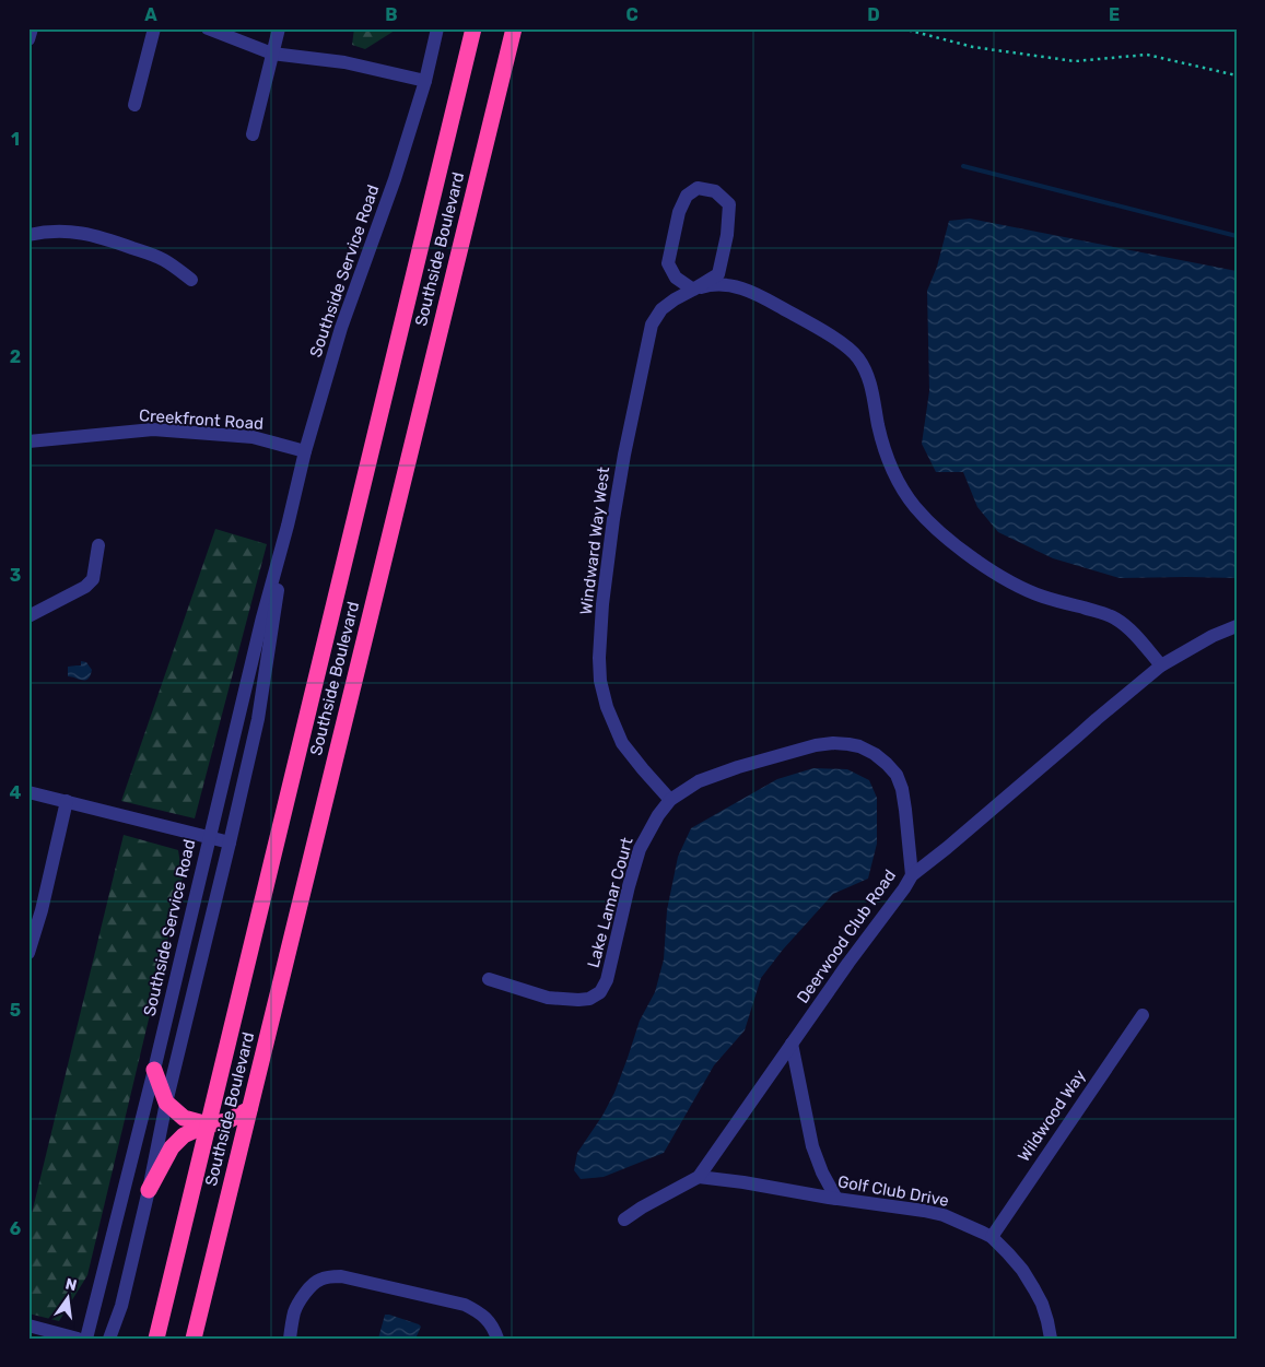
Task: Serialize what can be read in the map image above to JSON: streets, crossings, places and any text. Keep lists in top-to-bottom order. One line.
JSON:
{"streets":{"highway":["Southside Boulevard"],"street":["Southside Service Road","Creekfront Road","Windward Way West","Lake Lamar Court","Deerwood Club Road","Wildwood Way","Golf Club Drive"]},"crossings":[["Southside Service Road","Creekfront Road"],["Windward Way West","Lake Lamar Court"],["Lake Lamar Court","Deerwood Club Road"],["Deerwood Club Road","Golf Club Drive"],["Wildwood Way","Golf Club Drive"]],"north":"top","grid":{"columns":["A","B","C","D","E"],"rows":["1","2","3","4","5","6"]}}
